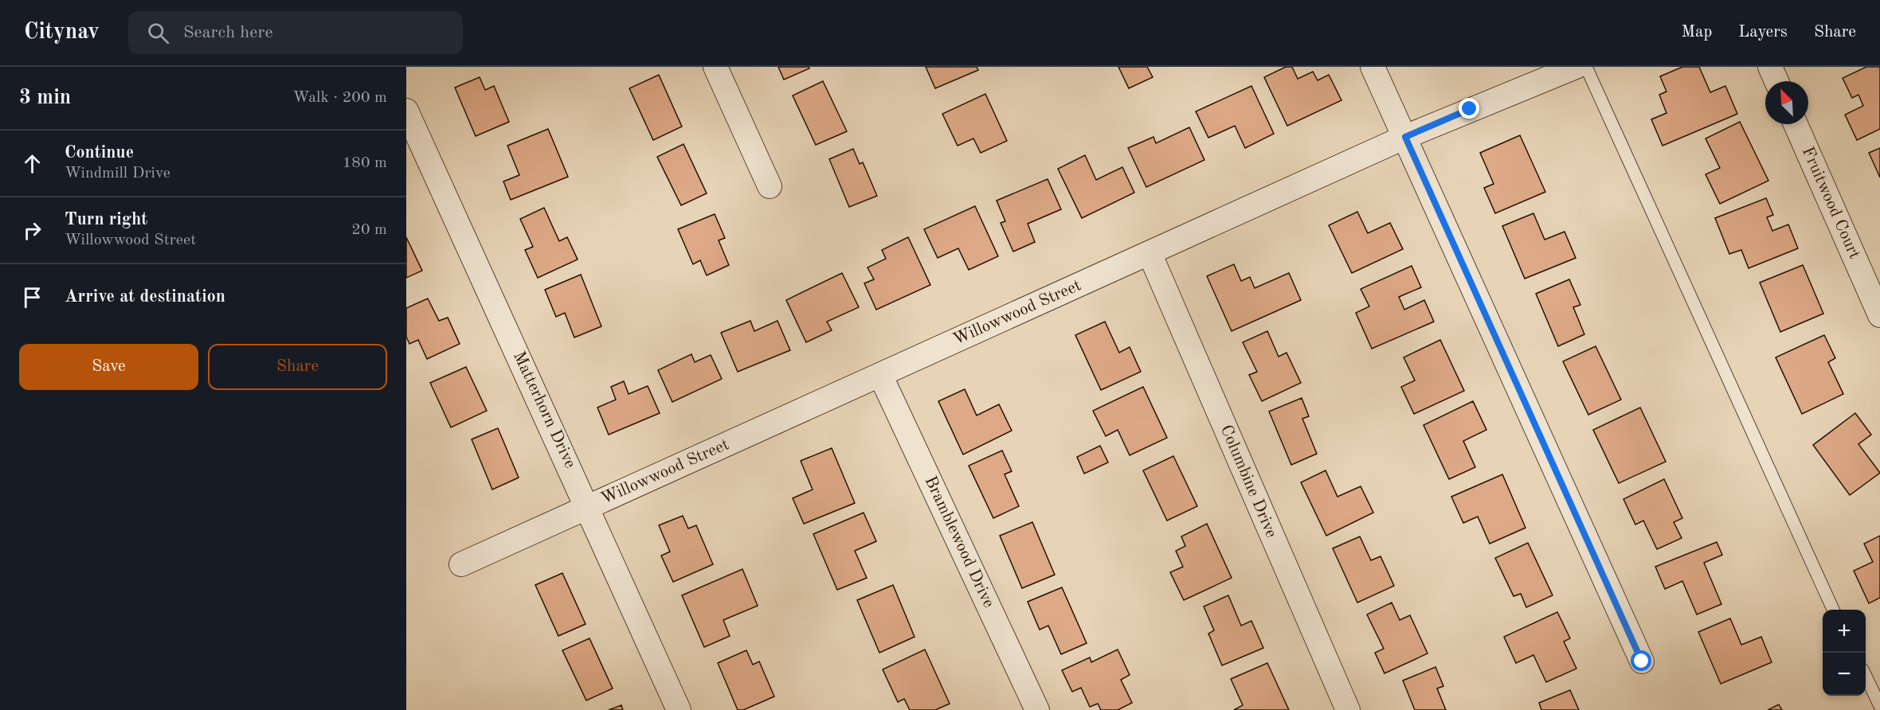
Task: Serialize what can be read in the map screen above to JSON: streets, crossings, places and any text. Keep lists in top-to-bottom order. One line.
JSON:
{"streets":{"street":["Fruitwood Court","Willowwood Street","Matterhorn Drive","Columbine Drive","Bramblewood Drive"]},"crossings":[["Willowwood Street","Matterhorn Drive"],["Willowwood Street","Columbine Drive"],["Willowwood Street","Bramblewood Drive"]],"north":"top left","page":{"header":"Citynav","search":"Search here","nav":["Map","Layers","Share"],"heading":["3 min","Walk · 200 m"],"list":[["Continue","Windmill Drive","180 m"],["Turn right","Willowwood Street","20 m"],"Arrive at destination"],"buttons":["Save","Share"],"map_buttons":["+","−"]}}
